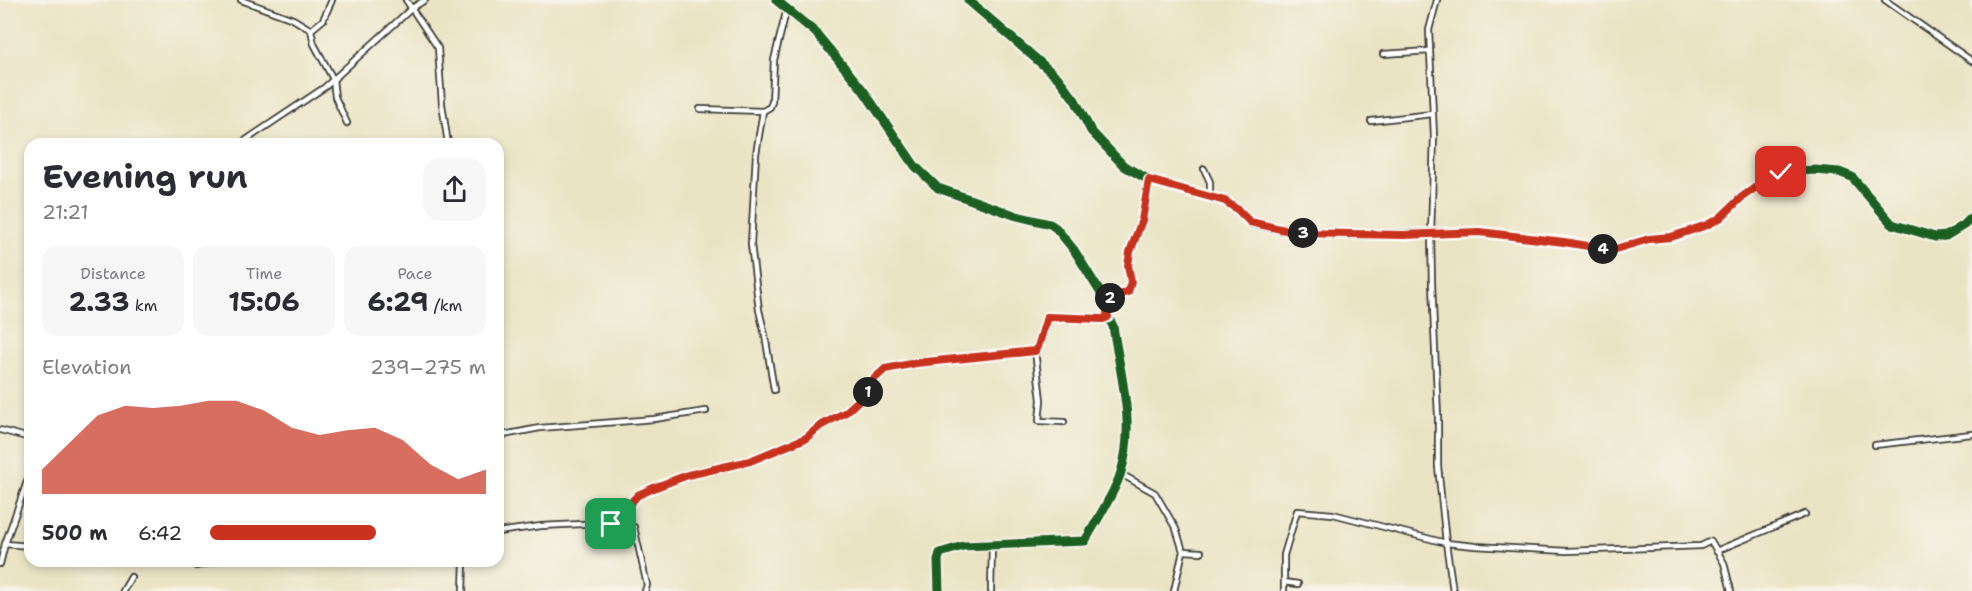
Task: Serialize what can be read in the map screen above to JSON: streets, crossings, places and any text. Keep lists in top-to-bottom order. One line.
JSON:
{"page":{"heading":["Evening run","21:21"],"pins":["3","4","2","1"],"stats":[["Distance","2.33 km"],["Time","15:06"],["Pace","6:29 /km"]],"chart":["Elevation","239–275 m"],"list":[{"name":"500 m","note":"6:42"}]}}
